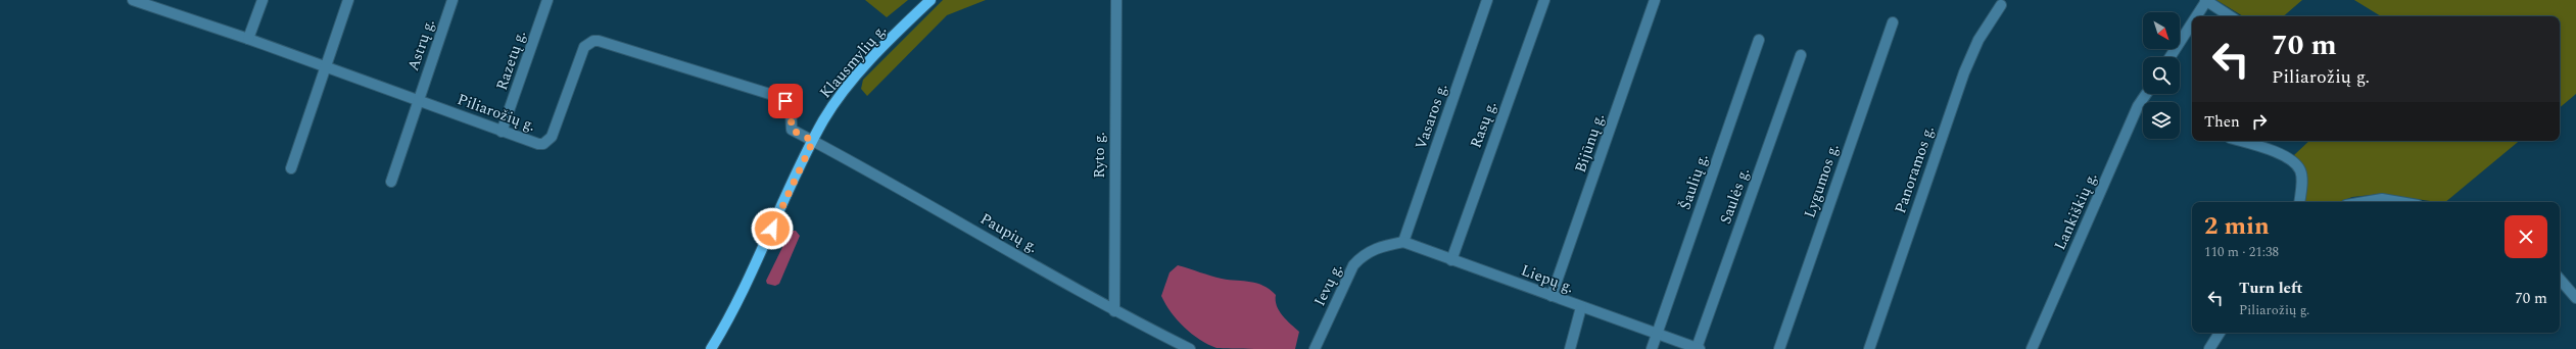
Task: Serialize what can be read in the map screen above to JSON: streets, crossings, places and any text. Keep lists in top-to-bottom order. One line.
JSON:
{"streets":{"main road":["Klausmylių g."],"street":["Astrų g.","Razetų g.","Piliarožių g.","Vasaros g.","Rasų g.","Bijūnų g.","Ryto g.","Panoramos g.","Lygumos g.","Šaulių g.","Saulės g.","Lankiškių g.","Paupių g.","Liepų g.","Ievų g."]},"crossings":[["Astrų g.","Piliarožių g."],["Razetų g.","Piliarožių g."],["Klausmylių g.","Piliarožių g."],["Klausmylių g.","Paupių g."],["Piliarožių g.","Paupių g."],["Vasaros g.","Liepų g."],["Vasaros g.","Ievų g."],["Rasų g.","Liepų g."],["Bijūnų g.","Liepų g."],["Ryto g.","Paupių g."],["Šaulių g.","Liepų g."],["Saulės g.","Liepų g."],["Liepų g.","Ievų g."]],"north":"bottom right","page":{"turn":["70 m","Piliarožių g."],"then":"Then","heading":["2 min","110 m · 21:38"],"list":[{"name":"Turn left","note":"Piliarožių g.","value":"70 m"}]}}
